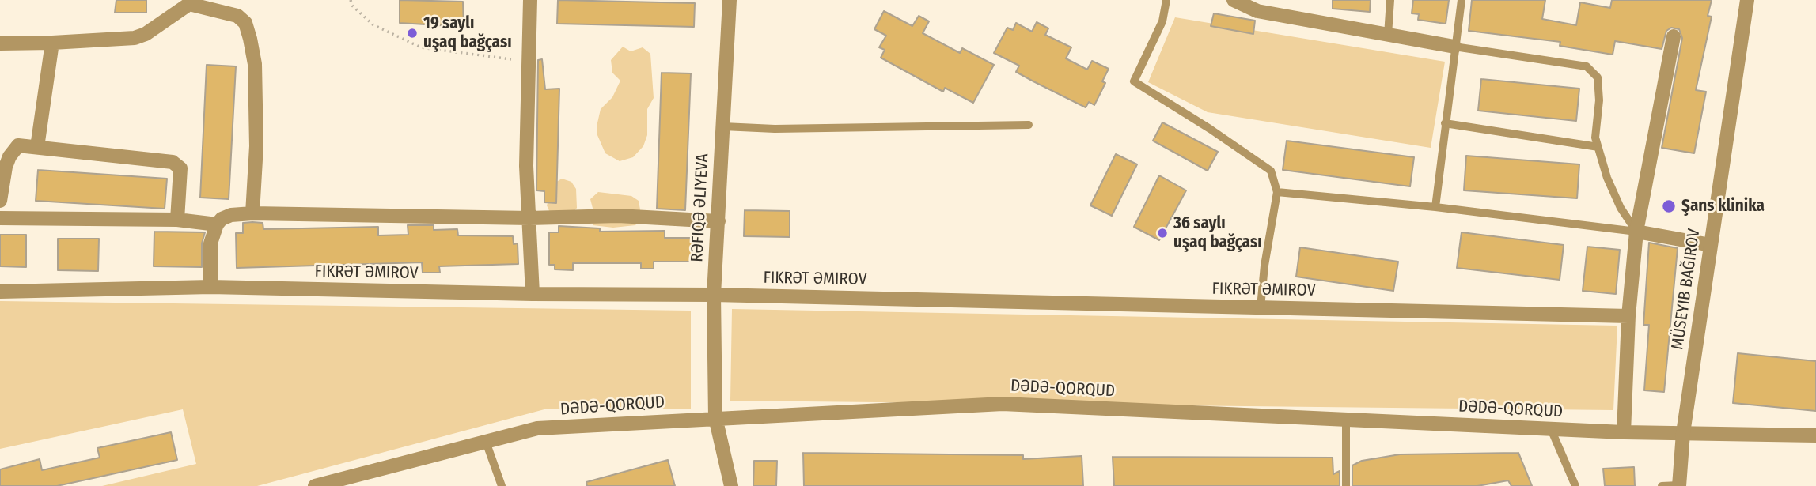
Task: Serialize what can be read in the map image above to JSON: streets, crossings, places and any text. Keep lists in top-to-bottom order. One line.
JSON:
{"streets":{"street":["RƏFIQƏ ƏLIYEVA","FIKRƏT ƏMIROV","DƏDƏ-QORQUD"]},"crossings":[["RƏFIQƏ ƏLIYEVA","FIKRƏT ƏMIROV"],["RƏFIQƏ ƏLIYEVA","DƏDƏ-QORQUD"]],"places":["19 saylı uşaq bağçası","Şans klinika","36 saylı uşaq bağçası"]}
